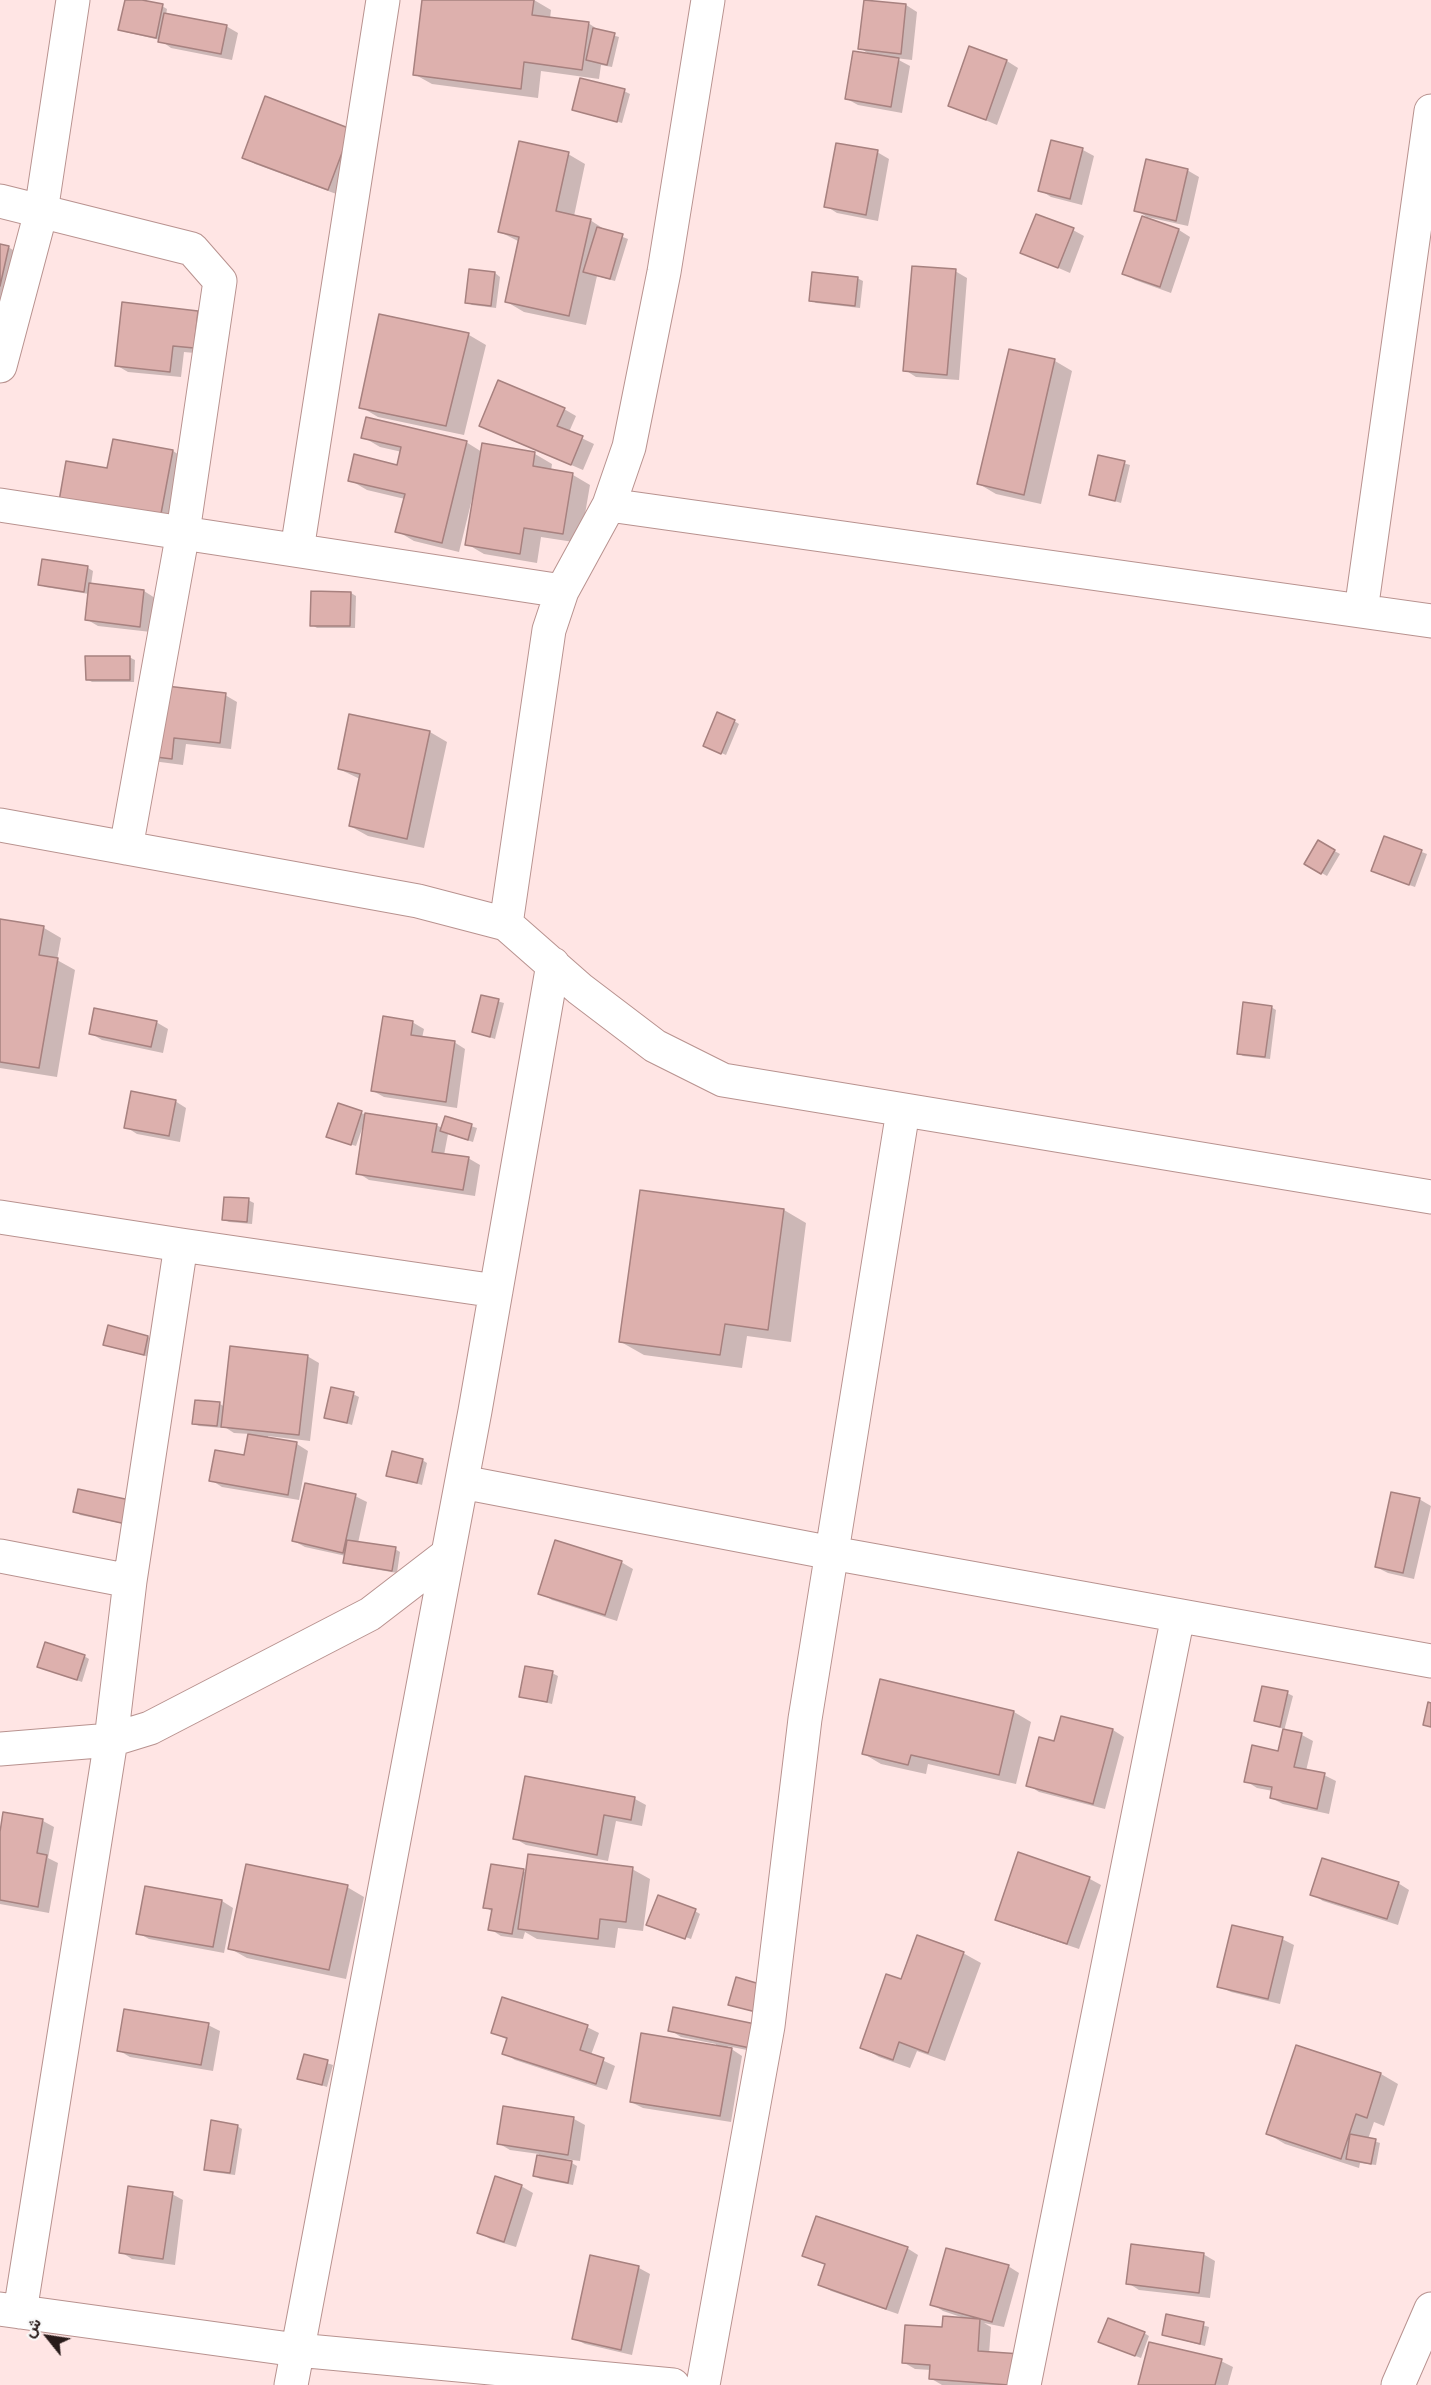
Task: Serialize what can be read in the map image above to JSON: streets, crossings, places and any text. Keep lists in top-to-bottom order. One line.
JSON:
{"north":"top left"}
